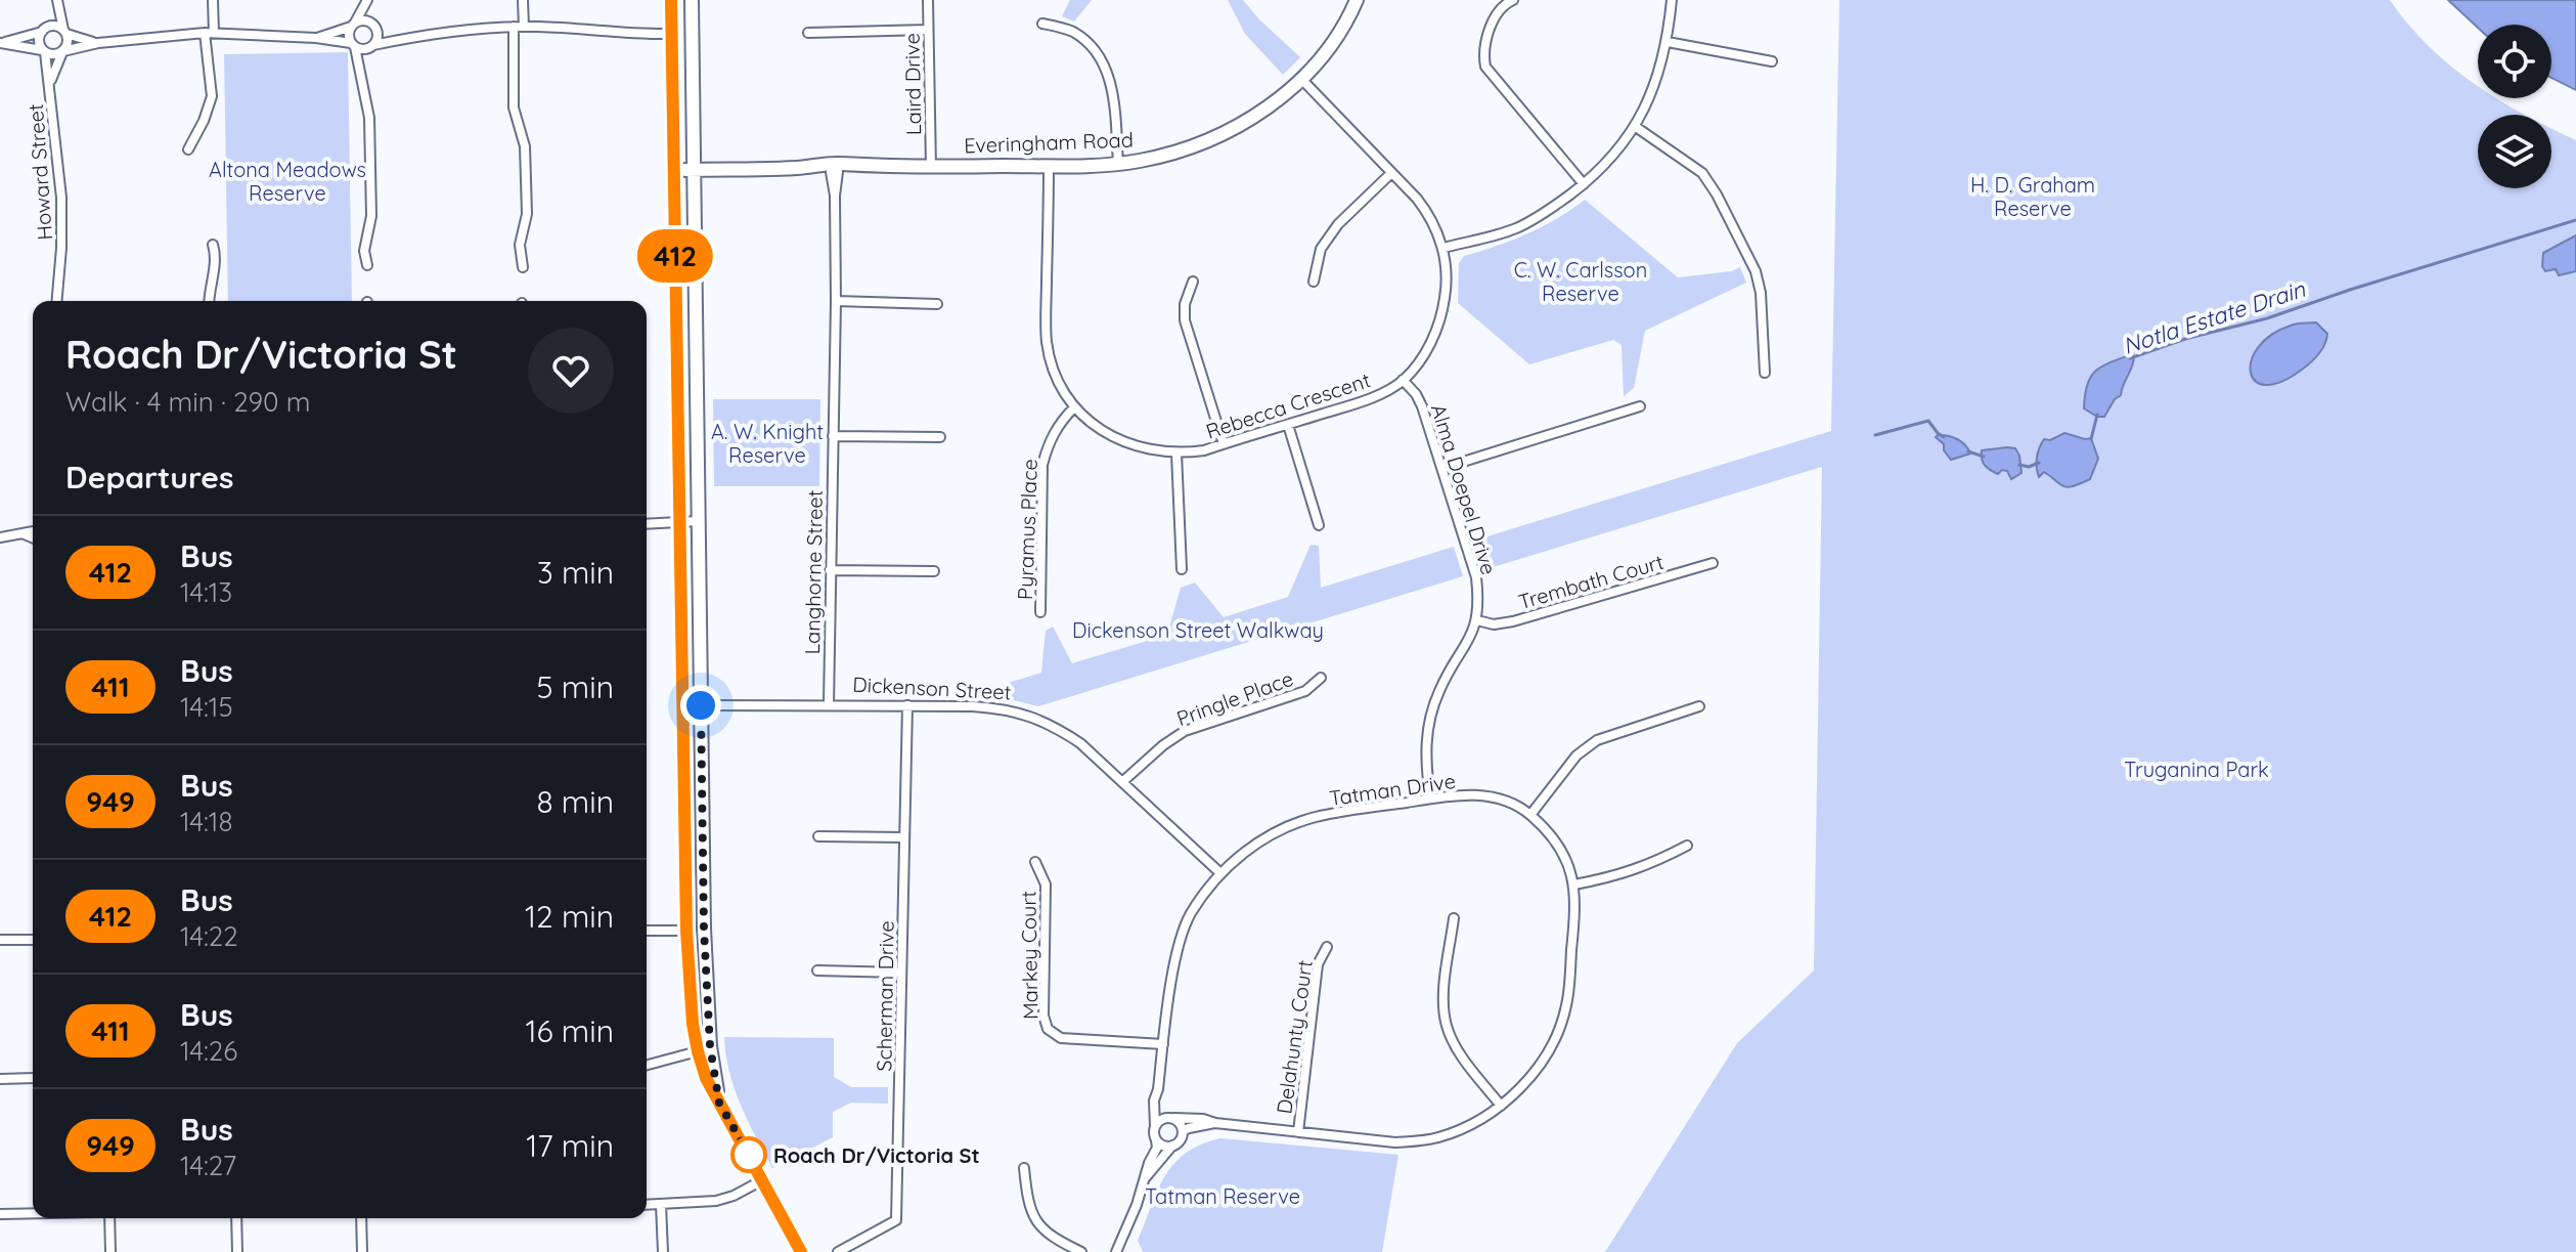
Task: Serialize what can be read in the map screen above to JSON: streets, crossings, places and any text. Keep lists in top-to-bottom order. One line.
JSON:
{"streets":{"street":["Laird Drive","Everingham Road","Howard Street","Rebecca Crescent","Alma Doepel Drive","Pyramus Place","Langhorne Street","Trembath Court","Dickenson Street","Pringle Place","Tatman Drive","Markey Court","Scherman Drive","Delahunty Court"]},"crossings":[["Laird Drive","Everingham Road"],["Everingham Road","Rebecca Crescent"],["Everingham Road","Langhorne Street"],["Rebecca Crescent","Alma Doepel Drive"],["Rebecca Crescent","Pyramus Place"],["Alma Doepel Drive","Trembath Court"],["Alma Doepel Drive","Tatman Drive"],["Langhorne Street","Dickenson Street"],["Dickenson Street","Pringle Place"],["Dickenson Street","Tatman Drive"],["Dickenson Street","Scherman Drive"],["Tatman Drive","Markey Court"],["Tatman Drive","Delahunty Court"]],"water":["Notla Estate Drain"],"parks":["Altona Meadows Reserve","H. D. Graham Reserve","C. W. Carlsson Reserve","A. W. Knight Reserve","Dickenson Street Walkway","Truganina Park","Tatman Reserve"],"places":["Roach Dr/Victoria St"],"lines":["bus line 412"],"page":{"on_map":"412","heading":[["Roach Dr/Victoria St","Walk · 4 min · 290 m"],"Departures"],"list":[{"mark":"412","name":"Bus","note":"14:13","value":"3 min"},{"mark":"411","name":"Bus","note":"14:15","value":"5 min"},{"mark":"949","name":"Bus","note":"14:18","value":"8 min"},{"mark":"412","name":"Bus","note":"14:22","value":"12 min"},{"mark":"411","name":"Bus","note":"14:26","value":"16 min"},{"mark":"949","name":"Bus","note":"14:27","value":"17 min"}]}}
